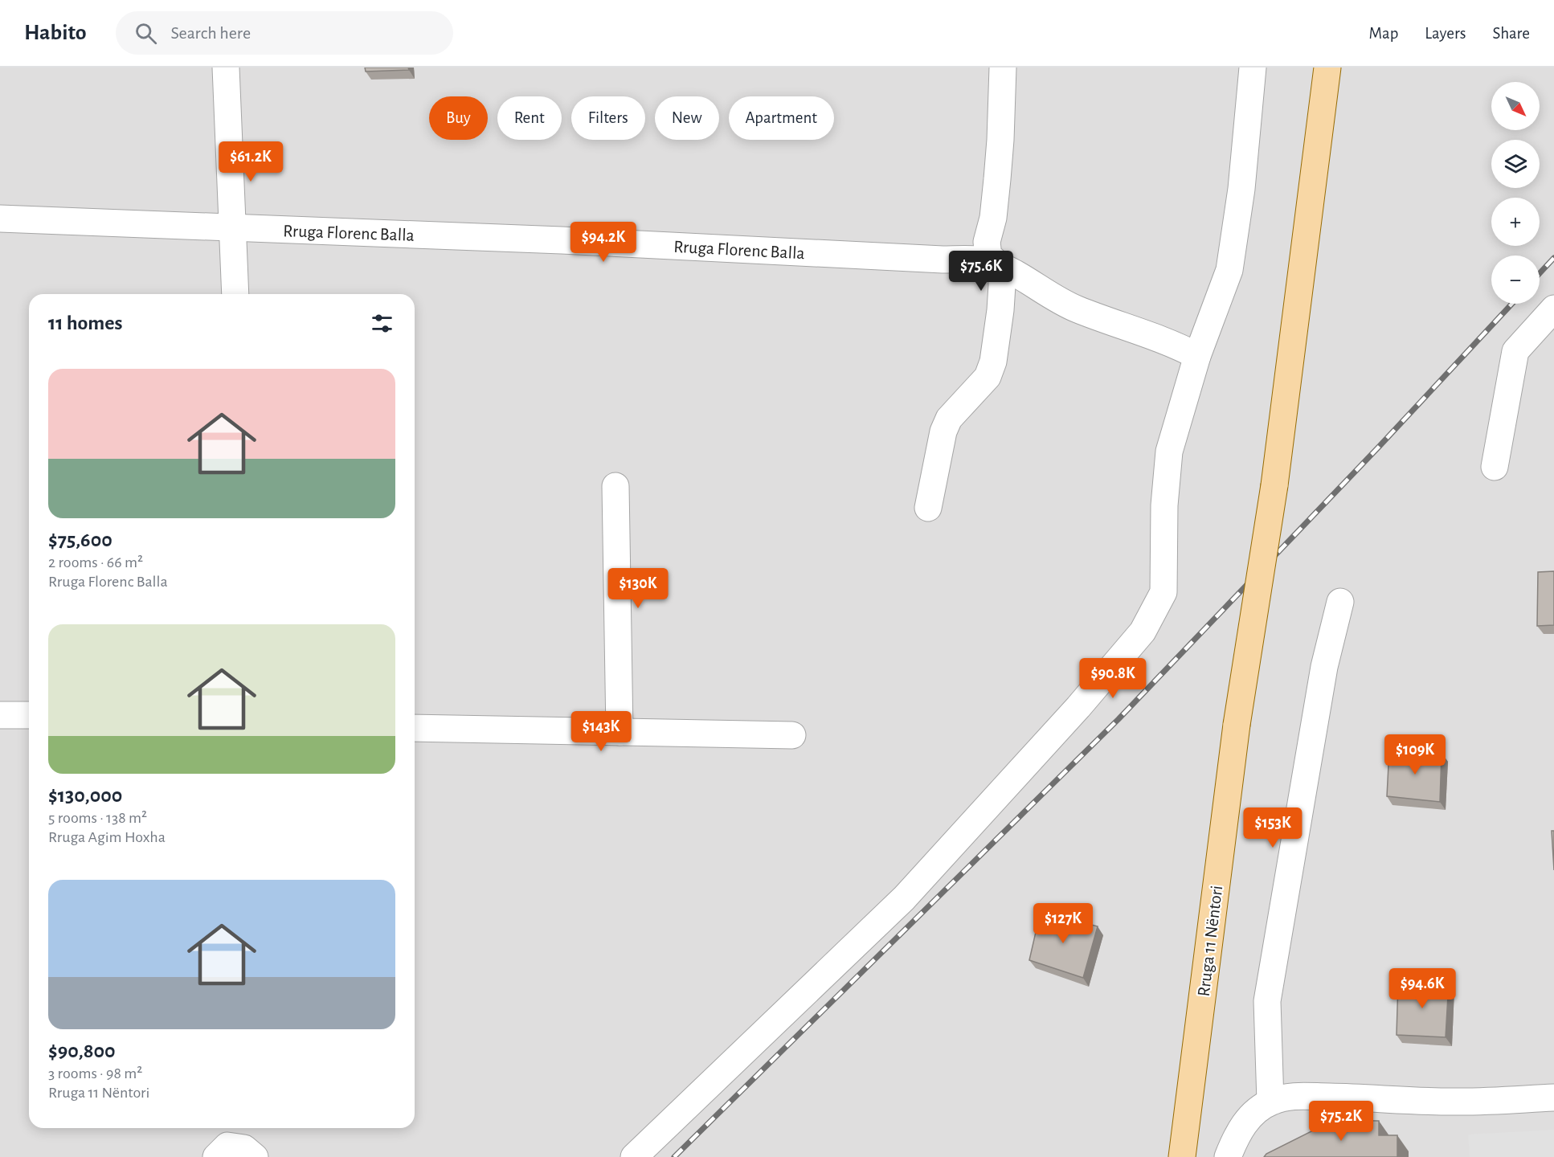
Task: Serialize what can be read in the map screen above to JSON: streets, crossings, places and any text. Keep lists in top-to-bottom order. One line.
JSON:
{"streets":{"main road":["Rruga 11 Nëntori"],"street":["Rruga Florenc Balla"]},"north":"bottom right","page":{"header":"Habito","search":"Search here","nav":["Map","Layers","Share"],"map_buttons":["+","−"],"chip":["Buy","Rent","Filters","New","Apartment"],"price":["$61.2K","$94.2K","$75.6K","$130K","$90.8K","$143K","$109K","$153K","$127K","$94.6K","$75.2K"],"heading":"11 homes","list":[{"name":"$75,600","note":"2 rooms · 66 m² · Rruga Florenc Balla"},{"name":"$130,000","note":"5 rooms · 138 m² · Rruga Agim Hoxha"},{"name":"$90,800","note":"3 rooms · 98 m² · Rruga 11 Nëntori"}]}}
